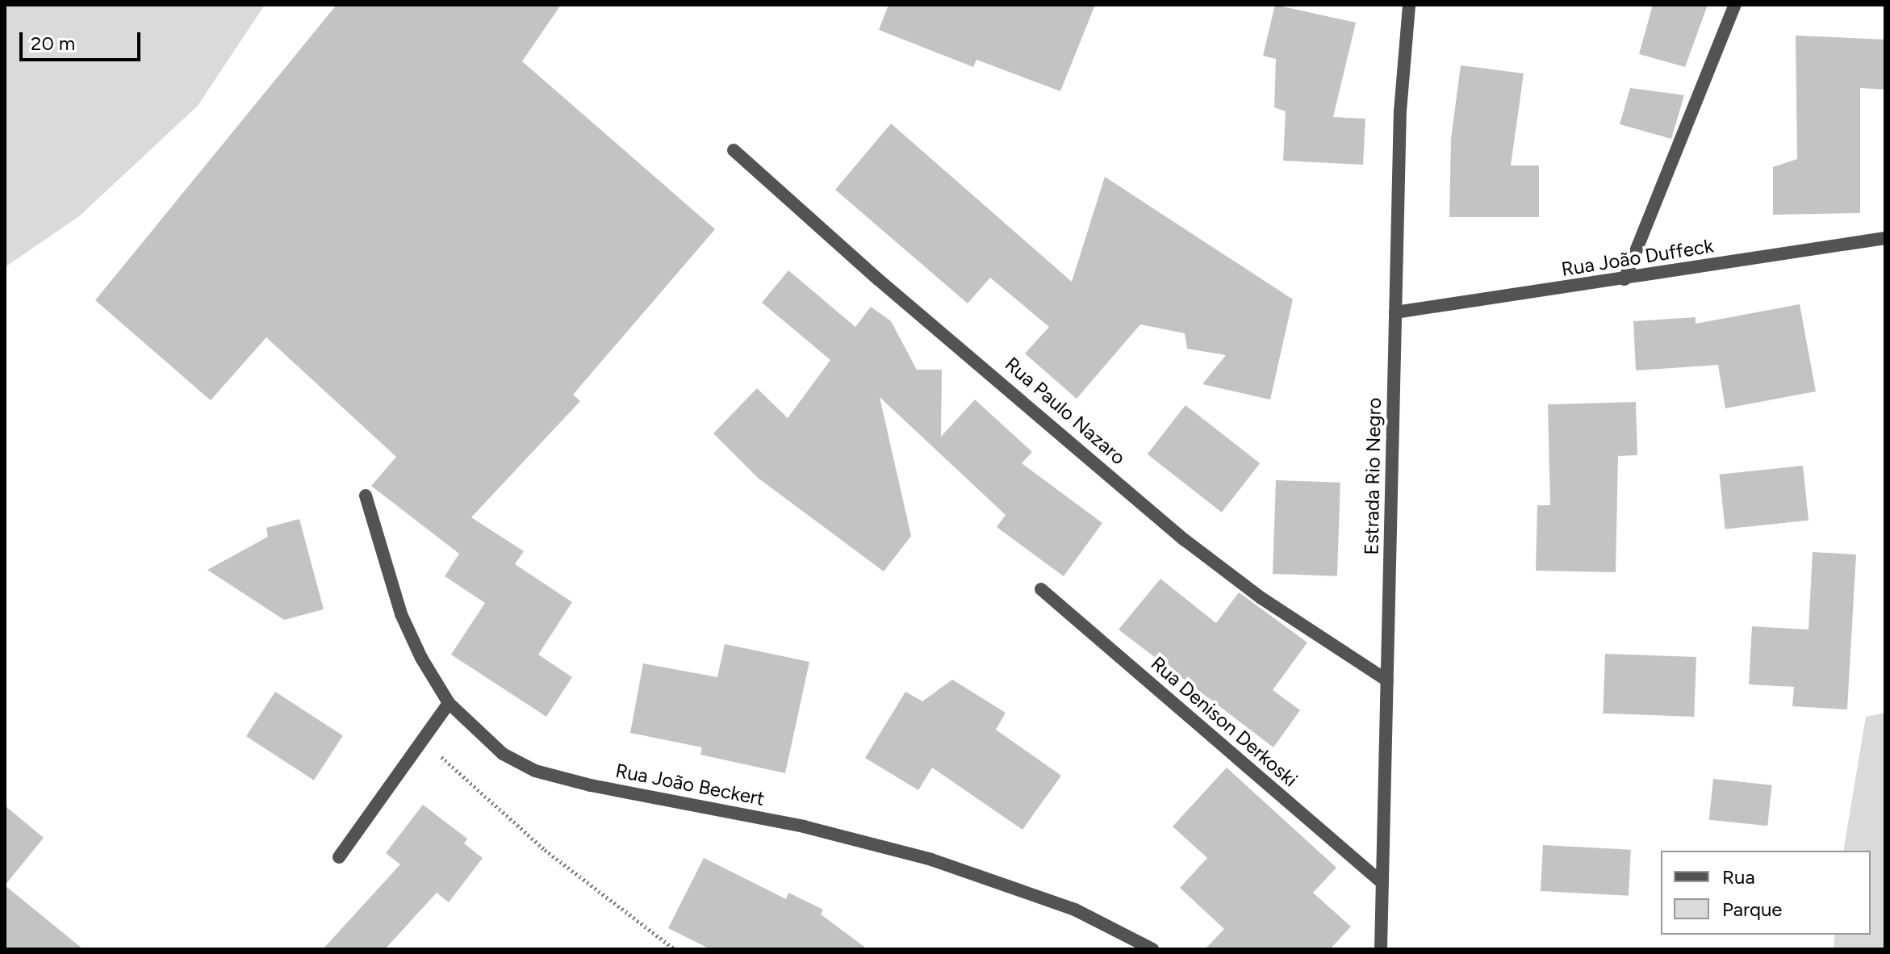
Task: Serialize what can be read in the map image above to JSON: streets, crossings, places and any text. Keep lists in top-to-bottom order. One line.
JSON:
{"streets":{"street":["Rua João Duffeck","Rua Paulo Nazaro","Estrada Rio Negro","Rua Denison Derkoski","Rua João Beckert"]},"crossings":[["Rua João Duffeck","Estrada Rio Negro"],["Rua Paulo Nazaro","Estrada Rio Negro"],["Estrada Rio Negro","Rua Denison Derkoski"]],"legend":["Rua","Parque"],"scale_bar":"20 m"}
